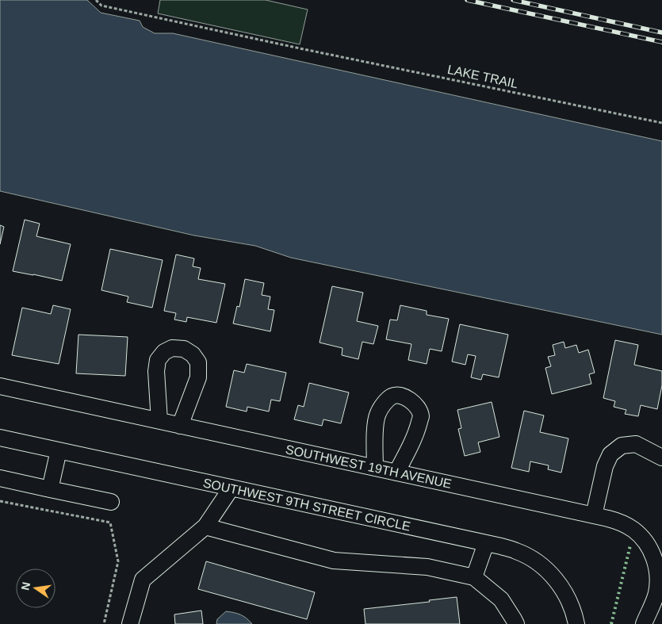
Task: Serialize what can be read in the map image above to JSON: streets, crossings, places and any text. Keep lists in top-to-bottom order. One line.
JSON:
{"streets":{"street":["SOUTHWEST 19TH AVENUE","SOUTHWEST 9TH STREET CIRCLE"],"path":["LAKE TRAIL"]},"north":"left"}
